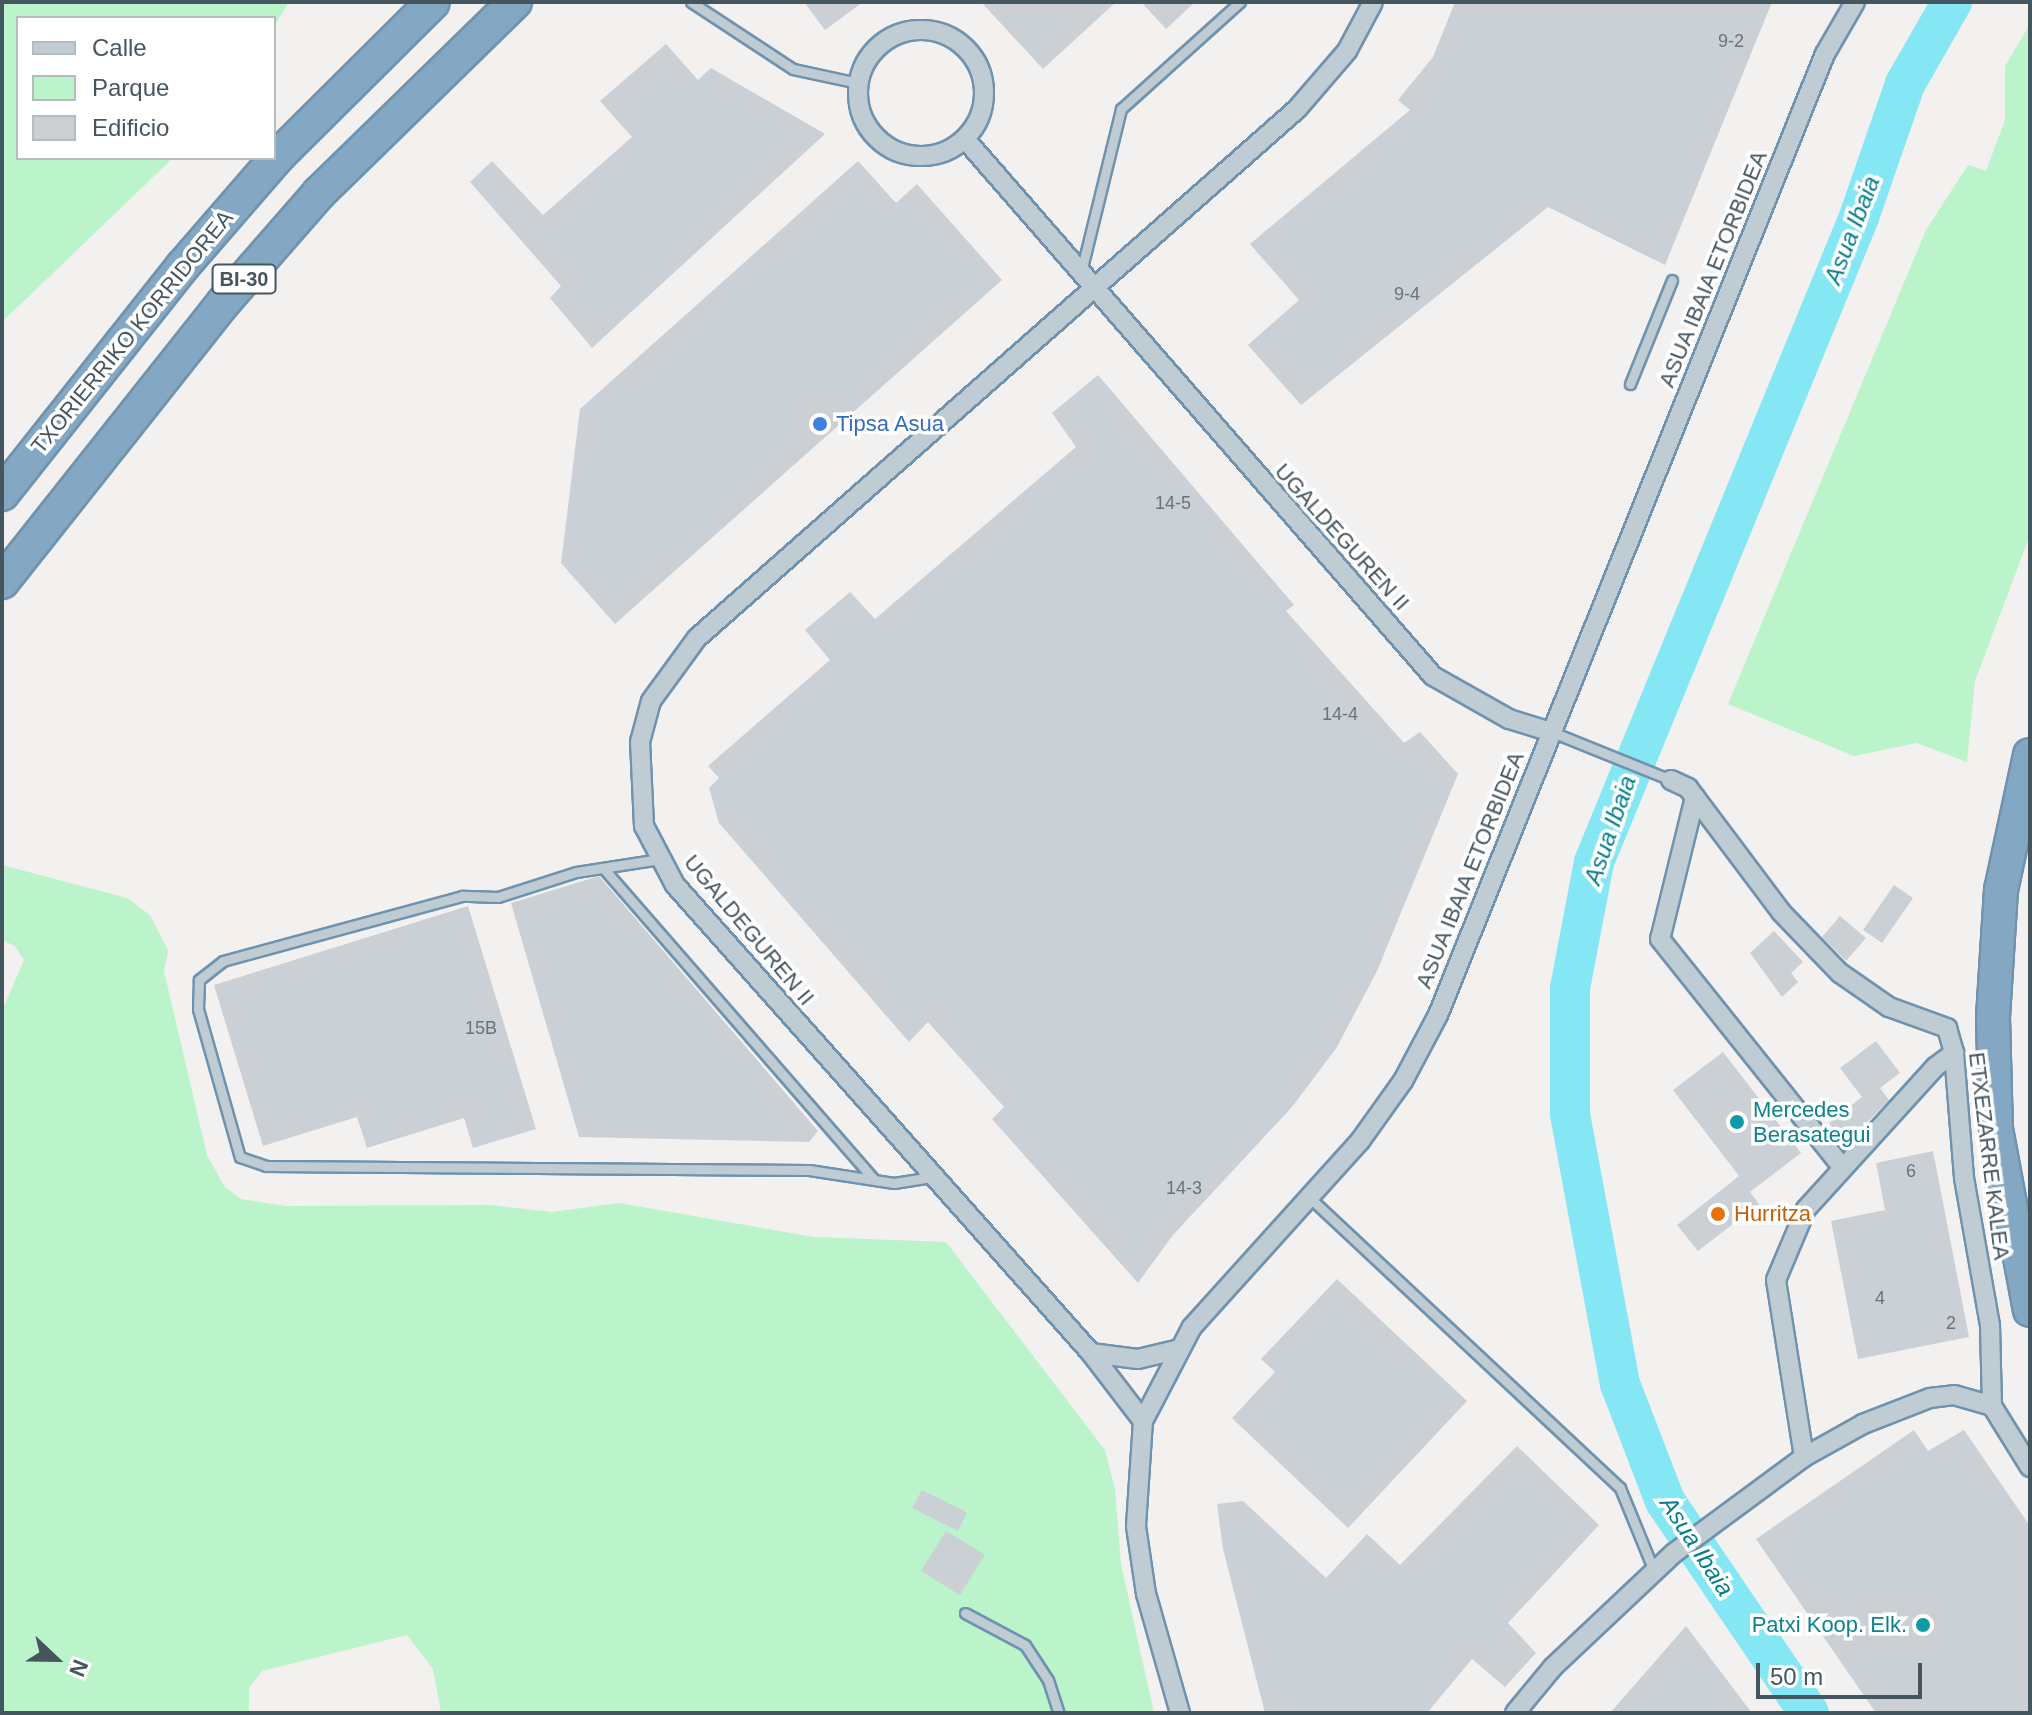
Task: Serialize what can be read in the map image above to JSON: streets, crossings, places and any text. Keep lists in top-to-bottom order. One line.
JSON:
{"streets":{"highway":["BI-30","TXORIERRIKO KORRIDOREA"],"street":["ASUA IBAIA ETORBIDEA","UGALDEGUREN II","ETXEZARRE KALEA"]},"crossings":[["ASUA IBAIA ETORBIDEA","UGALDEGUREN II"],["UGALDEGUREN II","ETXEZARRE KALEA"]],"water":["Asua Ibaia"],"places":["Tipsa Asua","Mercedes Berasategui","Hurritza","Patxi Koop. Elk."],"house_numbers":["9-2","9-4","14-5","14-4","15B","6","14-3","4","2"],"legend":["Calle","Parque","Edificio"],"scale_bar":"50 m","north":"right"}
